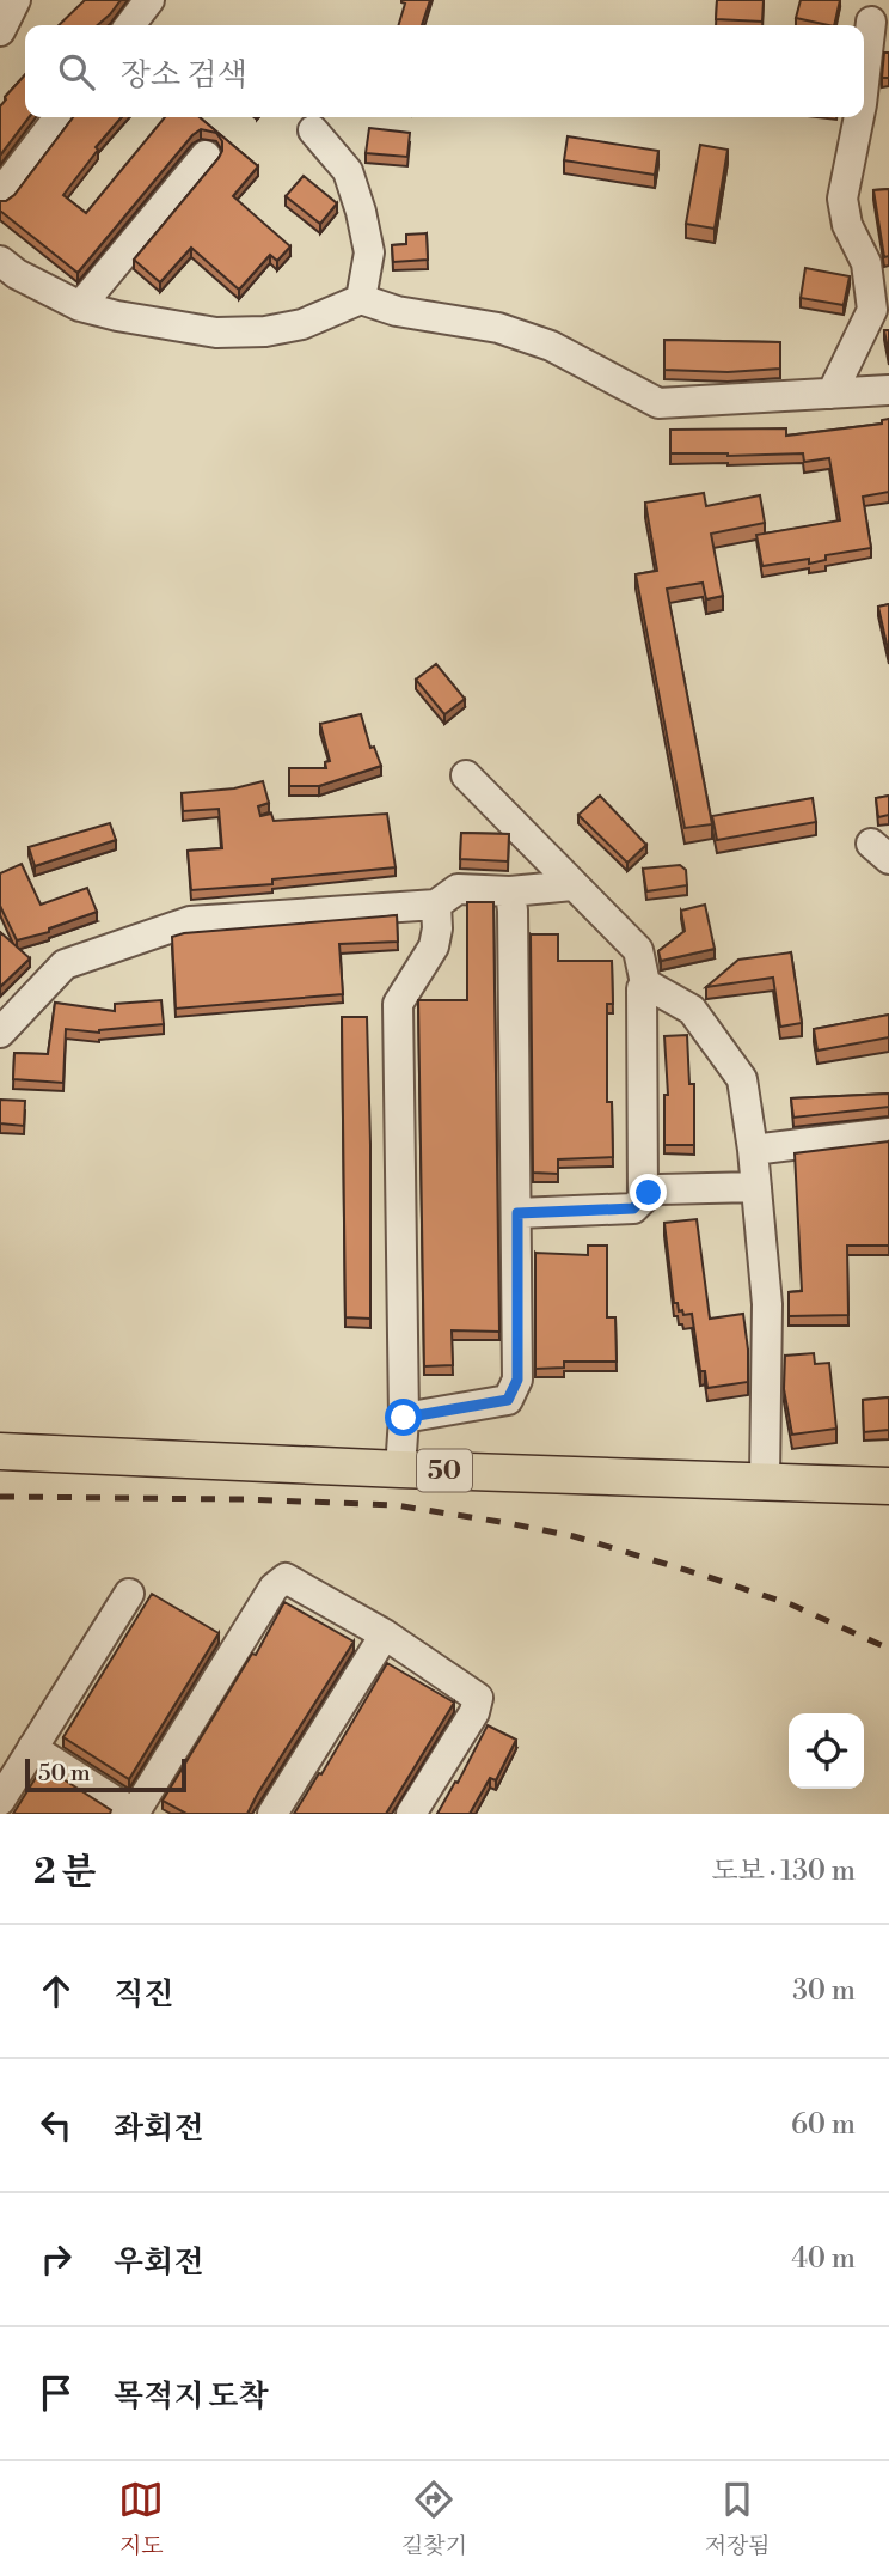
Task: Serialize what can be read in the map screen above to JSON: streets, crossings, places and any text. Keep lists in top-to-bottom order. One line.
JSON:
{"streets":{"main road":["50"]},"scale_bar":"50 m","page":{"search":"장소 검색","scale":"50 m","heading":["2 분","도보 · 130 m"],"list":[["직진","30 m"],["좌회전","60 m"],["우회전","40 m"],"목적지 도착"],"nav":["지도","길찾기","저장됨"]}}
